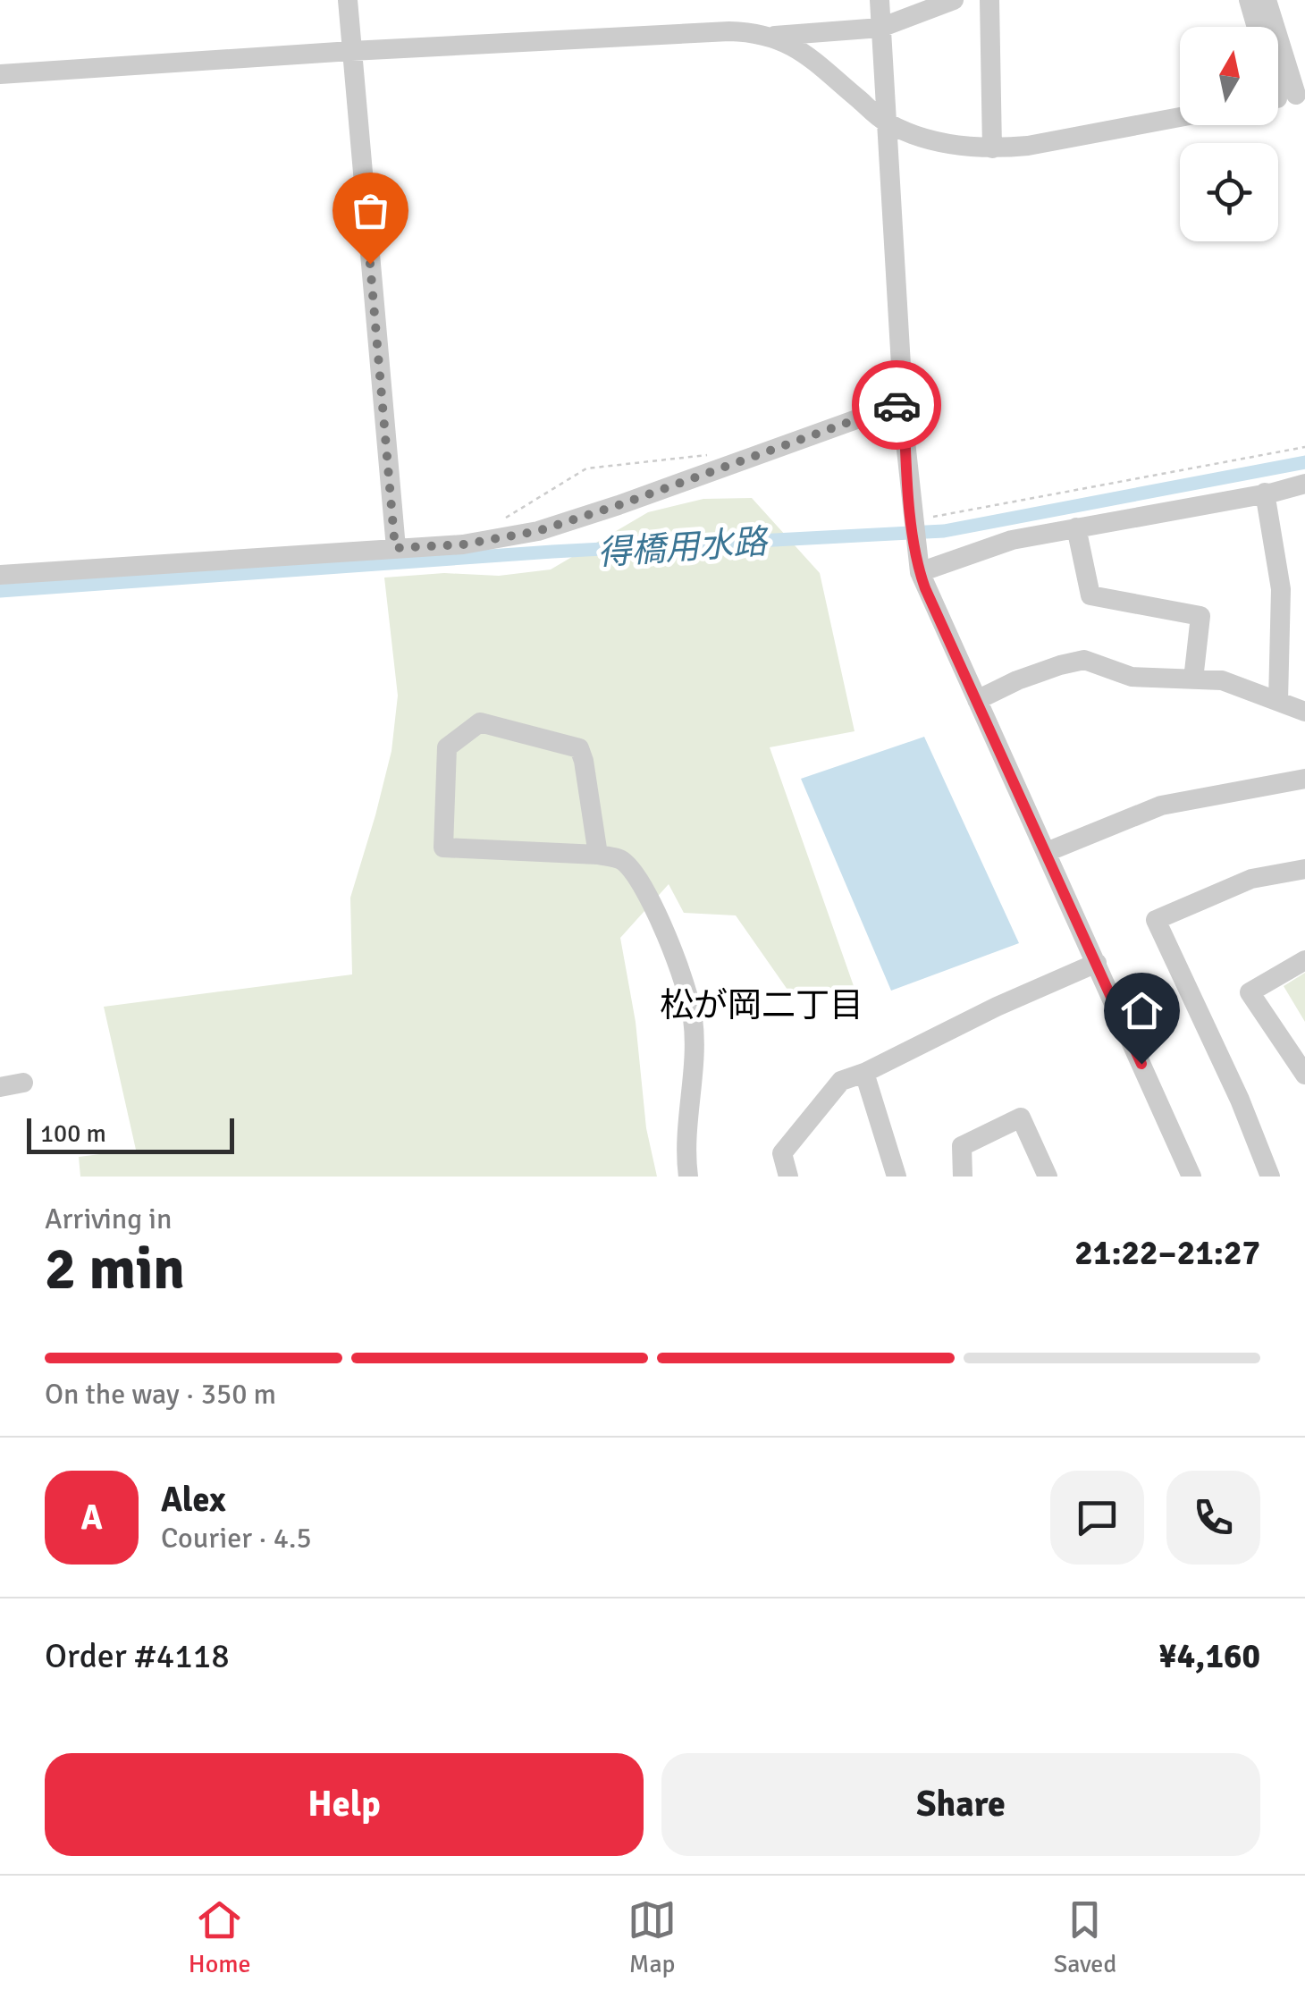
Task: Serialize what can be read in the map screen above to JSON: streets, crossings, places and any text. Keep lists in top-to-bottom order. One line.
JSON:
{"districts":["松が岡二丁目"],"water":["得橋用水路"],"scale_bar":"100 m","north":"top","page":{"scale":"100 m","heading":["2 min","Arriving in","21:22–21:27"],"panel":["Alex","Courier · 4.5","Order #4118","¥4,160"],"bar":"On the way · 350 m","round":"A","buttons":["Help","Share"],"tabs":["Home","Map","Saved"]}}
